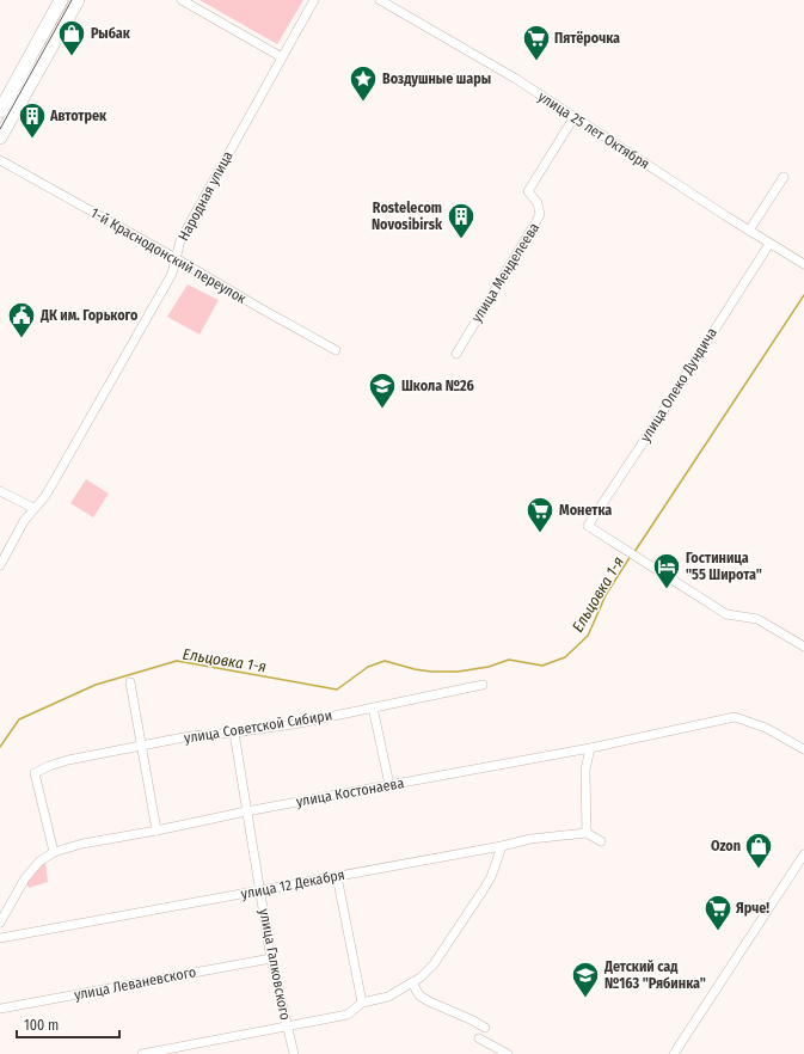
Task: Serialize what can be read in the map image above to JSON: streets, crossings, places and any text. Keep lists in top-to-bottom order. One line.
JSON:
{"streets":{"street":["улица 25 лет Октября","Народная улица","1-й Краснодонский переулок","улица Менделеева","улица Олеко Дундича","улица Советской Сибири","улица Костонаева","улица 12 Декабря","улица Галковского","улица Леваневского"]},"crossings":[["улица 25 лет Октября","улица Менделеева"],["улица 25 лет Октября","улица Олеко Дундича"],["Народная улица","1-й Краснодонский переулок"],["улица Советской Сибири","улица Костонаева"],["улица Советской Сибири","улица Галковского"],["улица Костонаева","улица Галковского"],["улица 12 Декабря","улица Галковского"],["улица Галковского","улица Леваневского"]],"water":["Ельцовка 1-я"],"places":{"shop":["Рыбак","Ozon"],"supermarket":["Пятёрочка","Монетка","Ярче!"],"place":["Воздушные шары"],"building":["Автотрек","Rostelecom Novosibirsk"],"public building":["ДК им. Горького"],"school or university":["Школа №26","Детский сад №163 \"Рябинка\""],"hotel":["Гостиница \"55 Широта\""]},"scale_bar":"100 m"}
